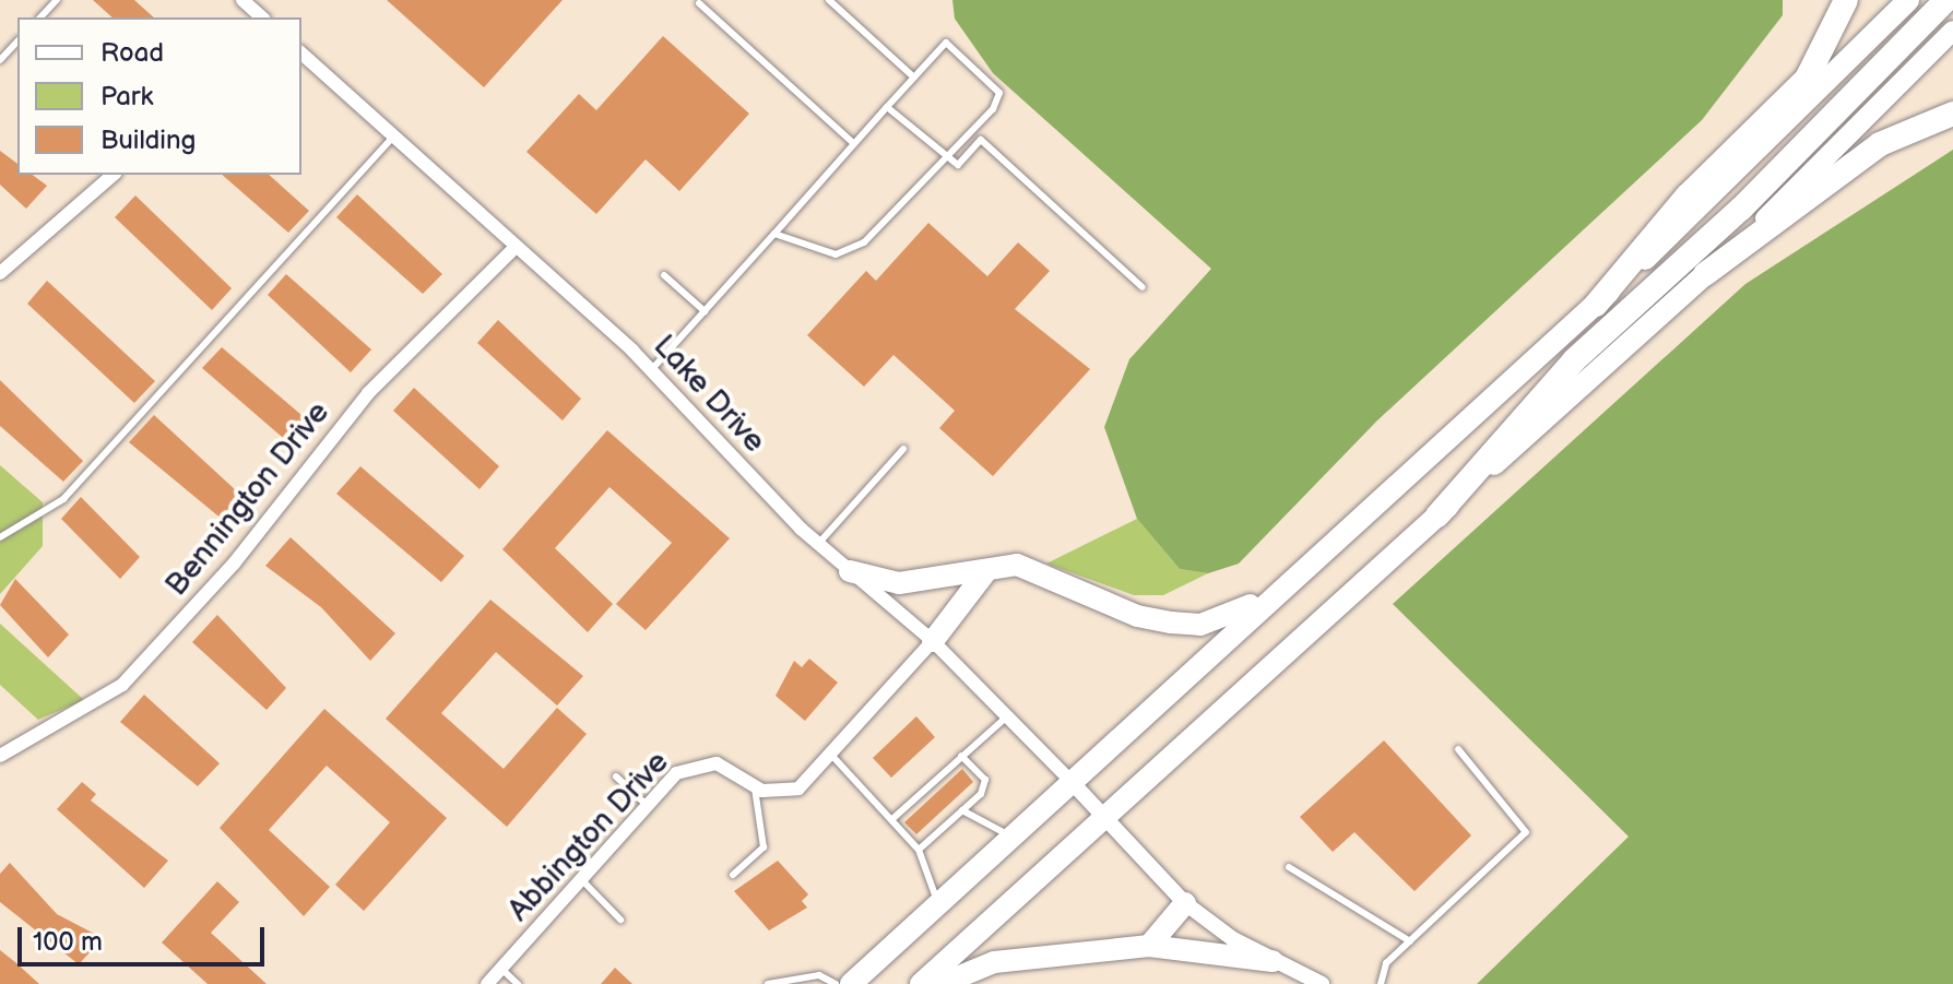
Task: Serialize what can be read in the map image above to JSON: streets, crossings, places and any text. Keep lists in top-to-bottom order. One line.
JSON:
{"streets":{"street":["Lake Drive","Bennington Drive","Abbington Drive"]},"crossings":[["Lake Drive","Bennington Drive"],["Lake Drive","Abbington Drive"]],"legend":["Road","Park","Building"],"scale_bar":"100 m"}
